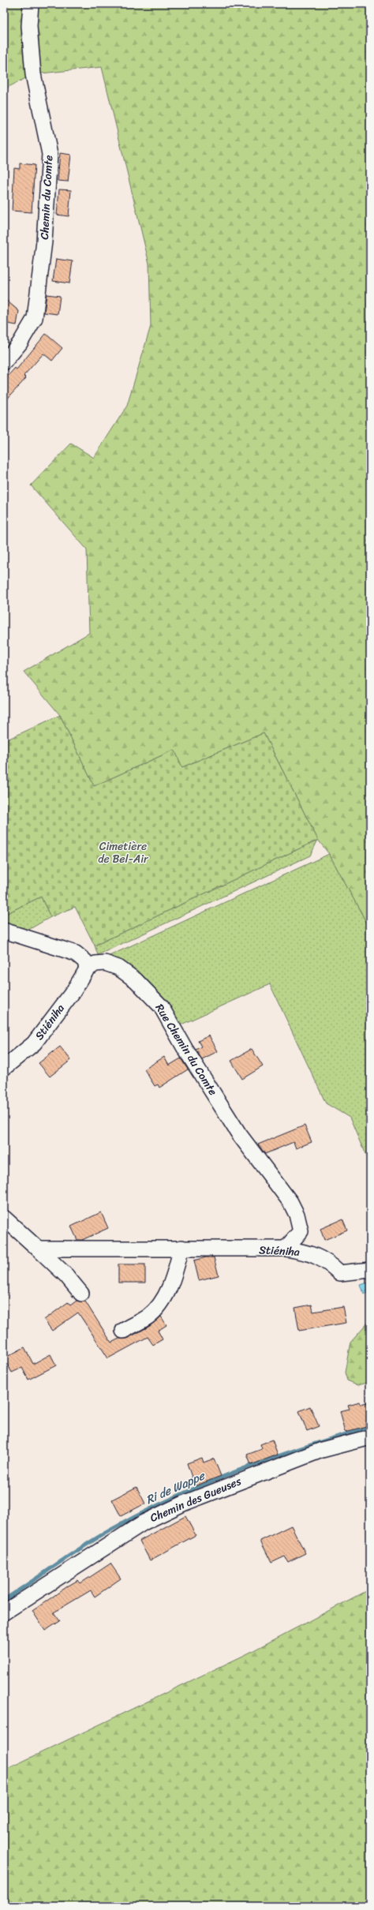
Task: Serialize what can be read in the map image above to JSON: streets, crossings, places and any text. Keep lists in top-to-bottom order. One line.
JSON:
{"streets":{"street":["Chemin du Comte","Stiéniha","Rue Chemin du Comte","Chemin des Gueuses"]},"crossings":[["Stiéniha","Rue Chemin du Comte"]],"water":["Ri de Wappe"],"parks":["Cimetière de Bel-Air"]}
